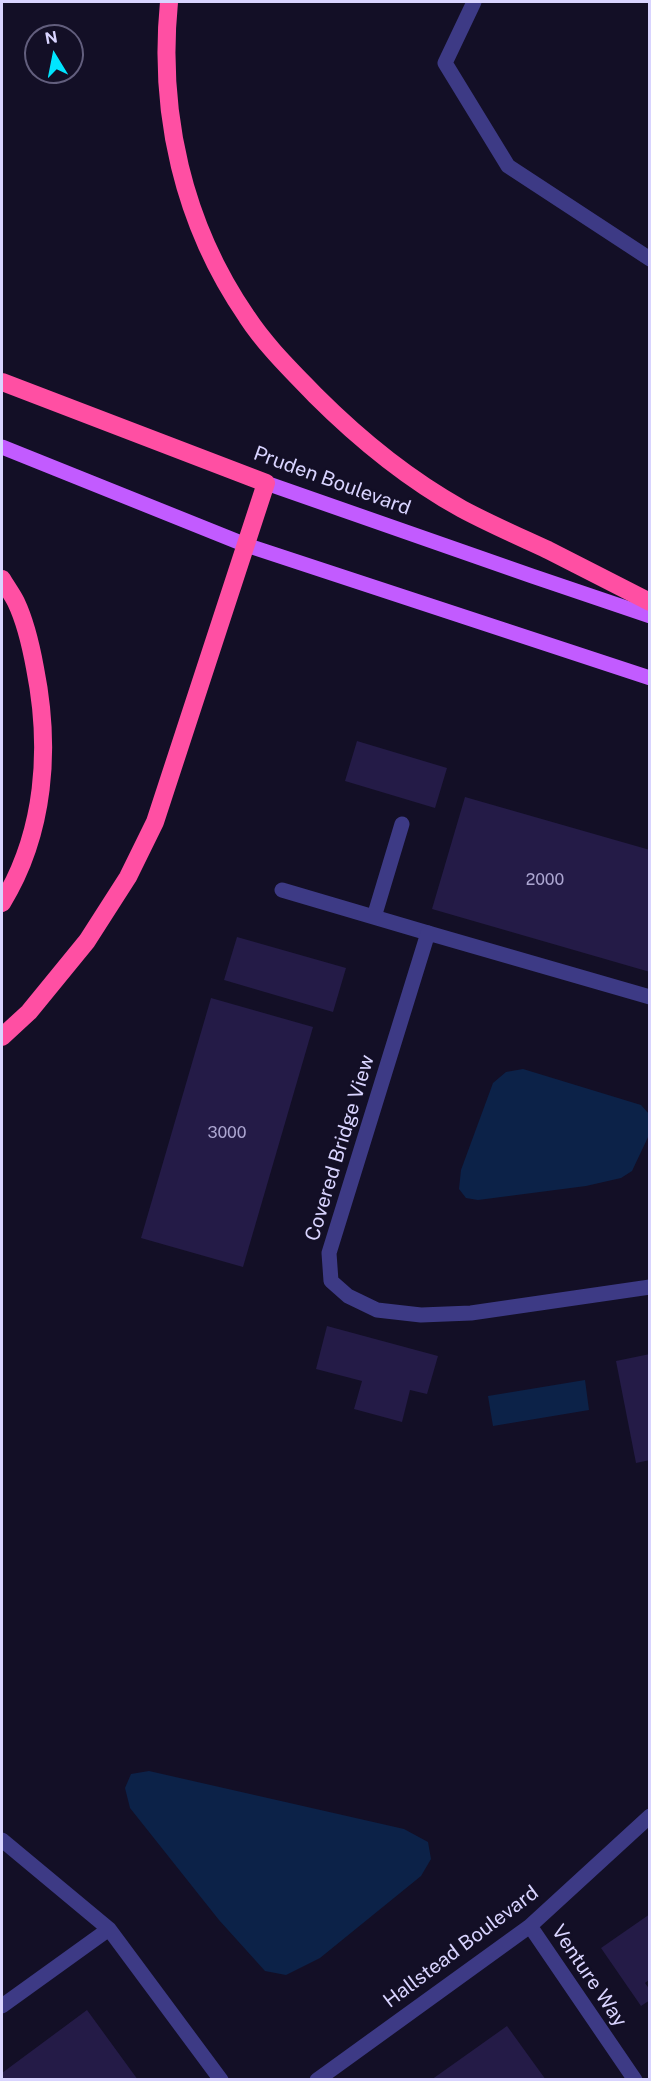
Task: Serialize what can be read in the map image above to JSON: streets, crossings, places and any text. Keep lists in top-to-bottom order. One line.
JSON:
{"streets":{"highway":["Pruden Boulevard"],"street":["Covered Bridge View","Hallstead Boulevard","Venture Way"]},"crossings":[["Hallstead Boulevard","Venture Way"]],"house_numbers":["2000","3000"],"north":"top"}
